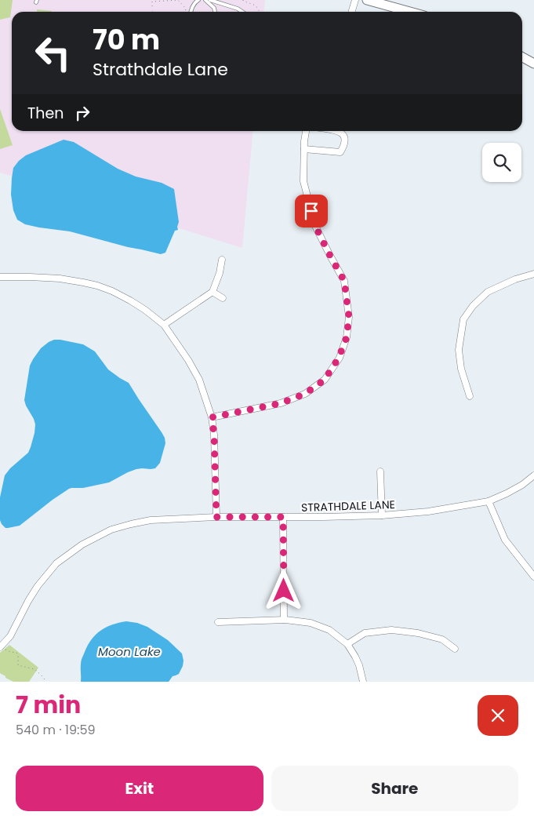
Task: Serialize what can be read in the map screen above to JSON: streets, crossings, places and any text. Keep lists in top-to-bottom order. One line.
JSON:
{"streets":{"street":["STRATHDALE LANE"]},"water":["Moon Lake"],"page":{"turn":["70 m","Strathdale Lane"],"then":"Then","heading":["7 min","540 m · 19:59"],"buttons":["Exit","Share"]}}
